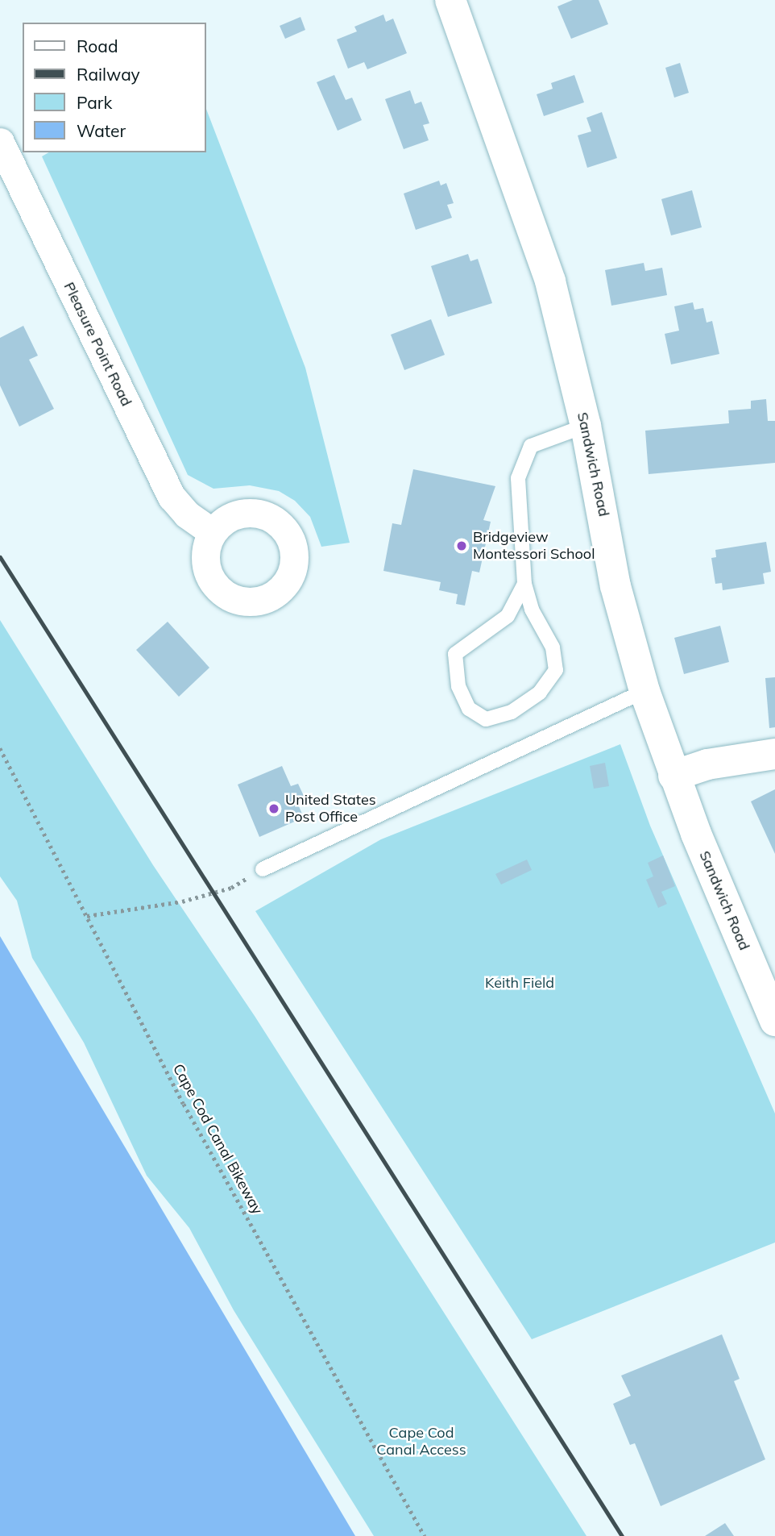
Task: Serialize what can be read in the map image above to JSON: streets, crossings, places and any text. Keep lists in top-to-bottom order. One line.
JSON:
{"streets":{"main road":["Sandwich Road"],"street":["Pleasure Point Road"],"path":["Cape Cod Canal Bikeway"]},"parks":["Keith Field","Cape Cod Canal Access"],"places":["Bridgeview Montessori School","United States Post Office"],"legend":["Road","Railway","Park","Water"]}
